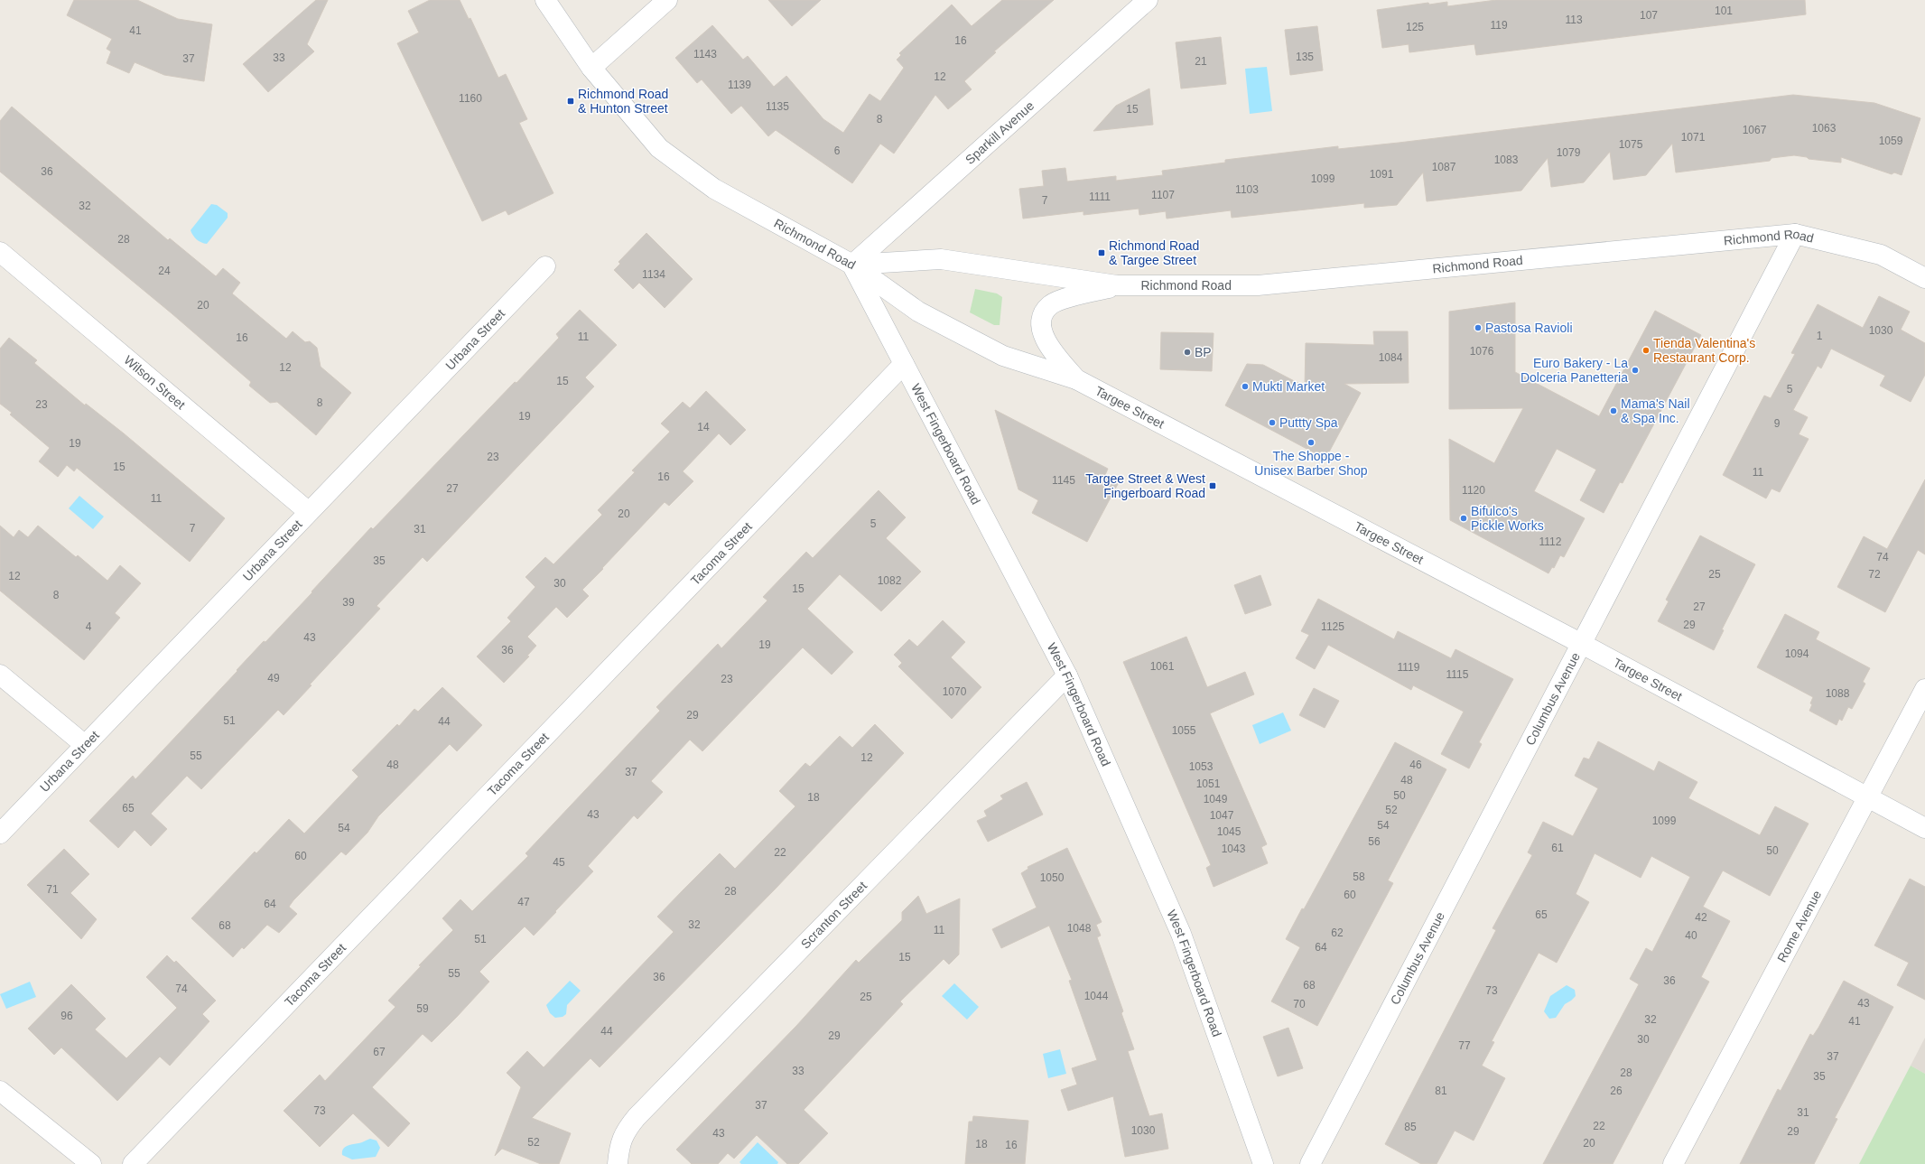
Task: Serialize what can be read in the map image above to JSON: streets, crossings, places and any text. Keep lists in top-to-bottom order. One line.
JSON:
{"streets":{"street":["Sparkill Avenue","Richmond Road","Urbana Street","Wilson Street","Targee Street","West Fingerboard Road","Tacoma Street","Columbus Avenue","Scranton Street","Rome Avenue"]},"crossings":[["Sparkill Avenue","Richmond Road"],["Sparkill Avenue","Targee Street"],["Sparkill Avenue","West Fingerboard Road"],["Richmond Road","Targee Street"],["Richmond Road","West Fingerboard Road"],["Richmond Road","Columbus Avenue"],["Urbana Street","Wilson Street"],["Targee Street","West Fingerboard Road"],["Targee Street","Columbus Avenue"],["Targee Street","Rome Avenue"],["West Fingerboard Road","Tacoma Street"],["West Fingerboard Road","Scranton Street"]],"places":{"transit":["Richmond Road & Hunton Street","Richmond Road & Targee Street","Targee Street & West Fingerboard Road"],"other":["Pastosa Ravioli","Tienda Valentina's Restaurant Corp.","BP","Euro Bakery - La Dolceria Panetteria","Mukti Market","Mama's Nail & Spa Inc.","Puttty Spa","The Shoppe - Unisex Barber Shop","Bifulco's Pickle Works"]},"house_numbers":["101","107","113","119","125","41","16","1143","135","33","37","21","12","1139","1160","1135","15","8","1063","1067","1071","1059","1075","6","1079","1083","1087","36","1091","1099","1103","1107","1111","7","32","28","24","1134","20","1030","1","11","16","1076","1084","12","15","5","8","23","19","9","14","19","23","15","11","16","1145","27","1120","11","20","5","7","31","1112","74","35","25","72","12","1082","30","15","8","39","27","29","4","1125","43","19","36","1094","1061","1119","1115","49","23","1070","1088","29","51","44","1055","55","12","48","46","1053","37","48","1051","50","18","1049","65","52","43","1047","1099","54","54","1045","56","61","1043","50","22","60","45","58","1050","71","28","60","47","64","65","42","32","68","1048","11","62","40","51","64","15","55","36","36","68","74","73","1044","25","43","70","59","96","32","41","44","29","30","77","67","37","33","28","35","81","26","37","73","31","22","85","1030","29","43","52","20","18","16"]}
